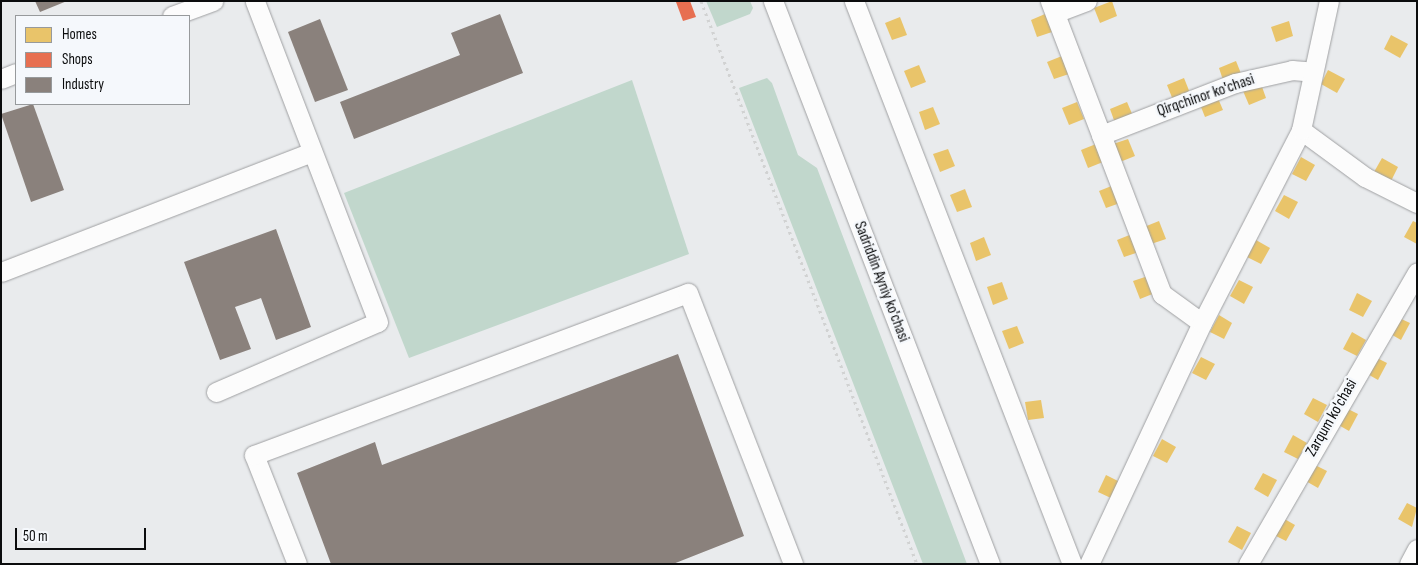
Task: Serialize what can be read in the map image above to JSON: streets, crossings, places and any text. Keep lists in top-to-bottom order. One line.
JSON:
{"streets":{"street":["Qirqchinor ko'chasi","Sadriddin Ayniy ko'chasi","Zarqum ko'chasi"]},"legend":["Homes","Shops","Industry"],"scale_bar":"50 m"}
